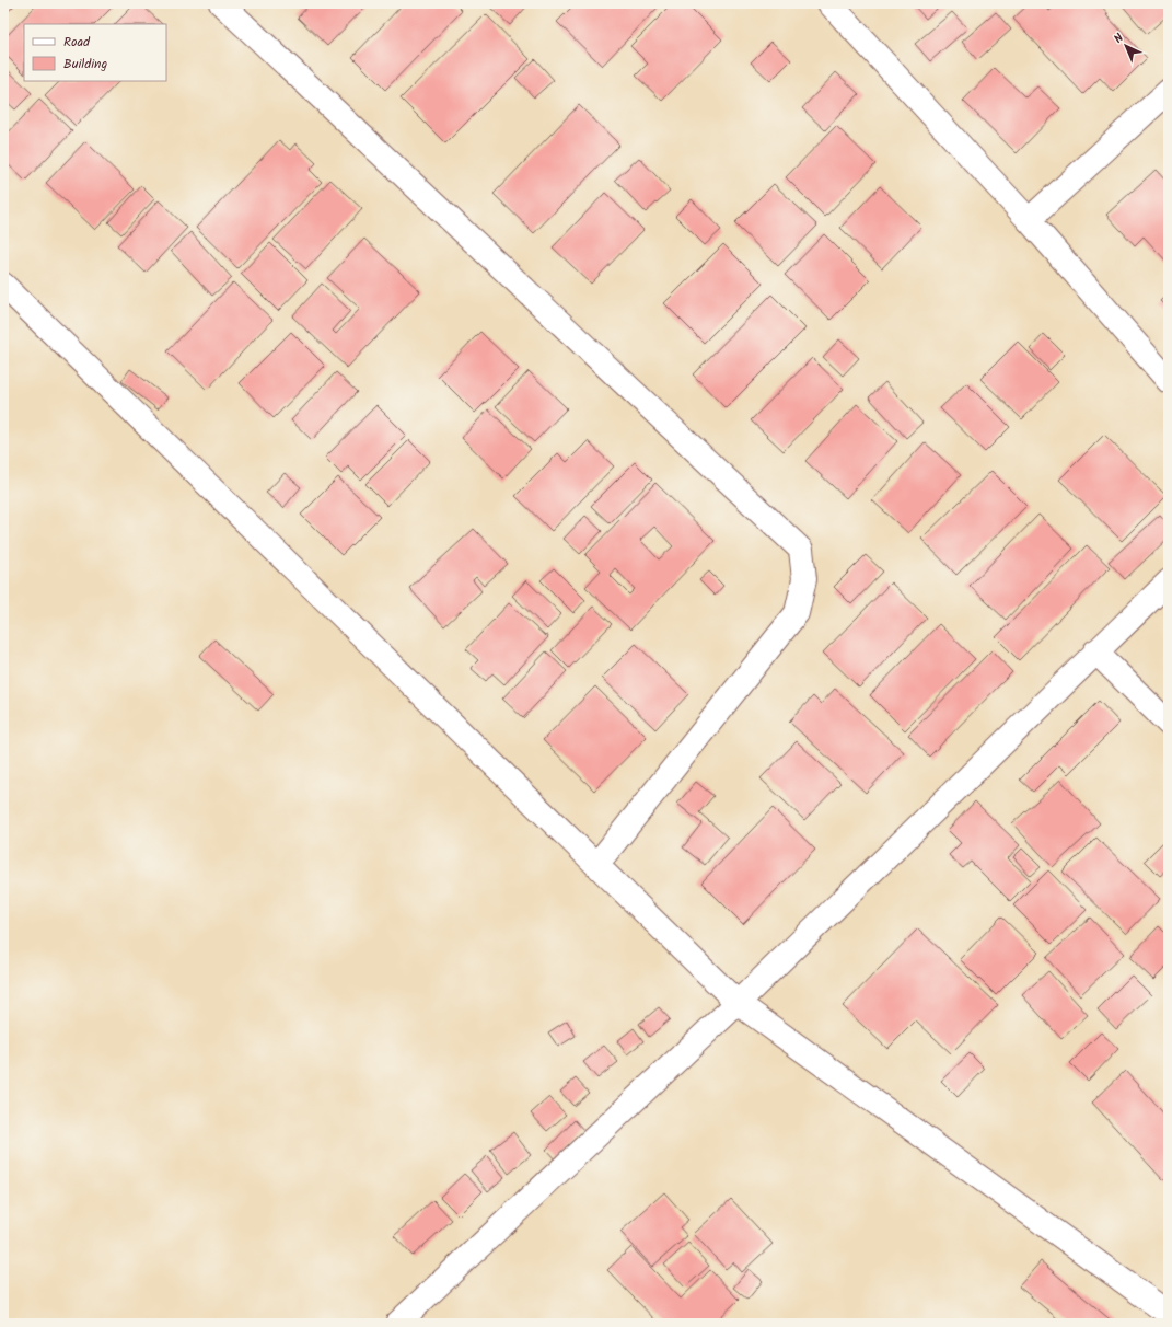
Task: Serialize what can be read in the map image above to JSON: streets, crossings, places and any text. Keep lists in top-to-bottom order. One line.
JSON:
{"legend":["Road","Building"],"north":"top left"}
